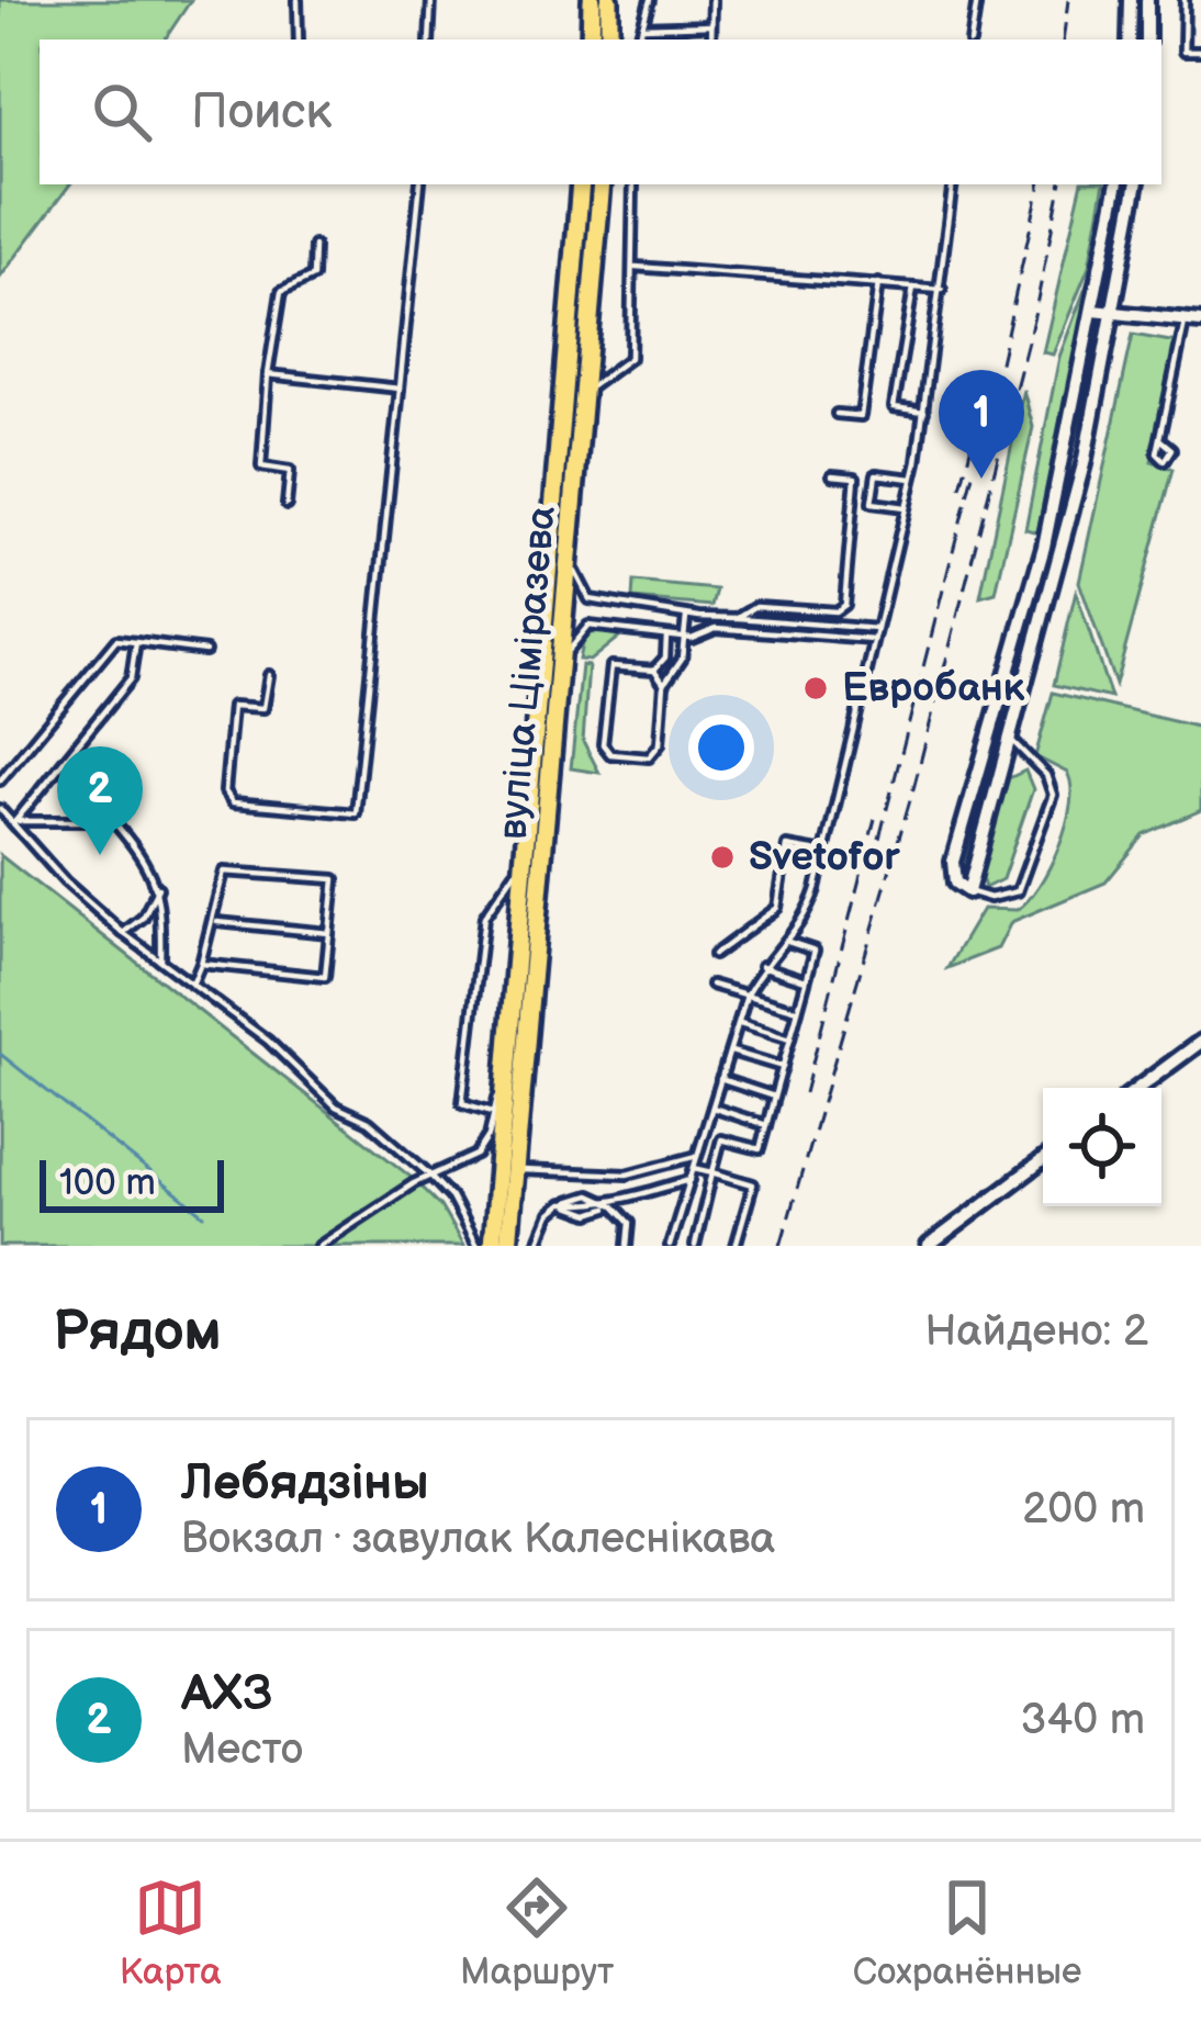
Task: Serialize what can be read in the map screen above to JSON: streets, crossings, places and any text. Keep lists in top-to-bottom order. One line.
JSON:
{"streets":{"main road":["вуліца Ціміразева"]},"places":["Евробанк","Svetofor"],"scale_bar":"100 m","page":{"search":"Поиск","pins":["1","2"],"scale":"100 m","heading":["Рядом","Найдено: 2"],"list":[{"mark":"1","name":"Лебядзіны","note":"Вокзал · завулак Калеснікава","value":"200 m"},{"mark":"2","name":"АХЗ","note":"Место","value":"340 m"}],"nav":["Карта","Маршрут","Сохранённые"]}}
